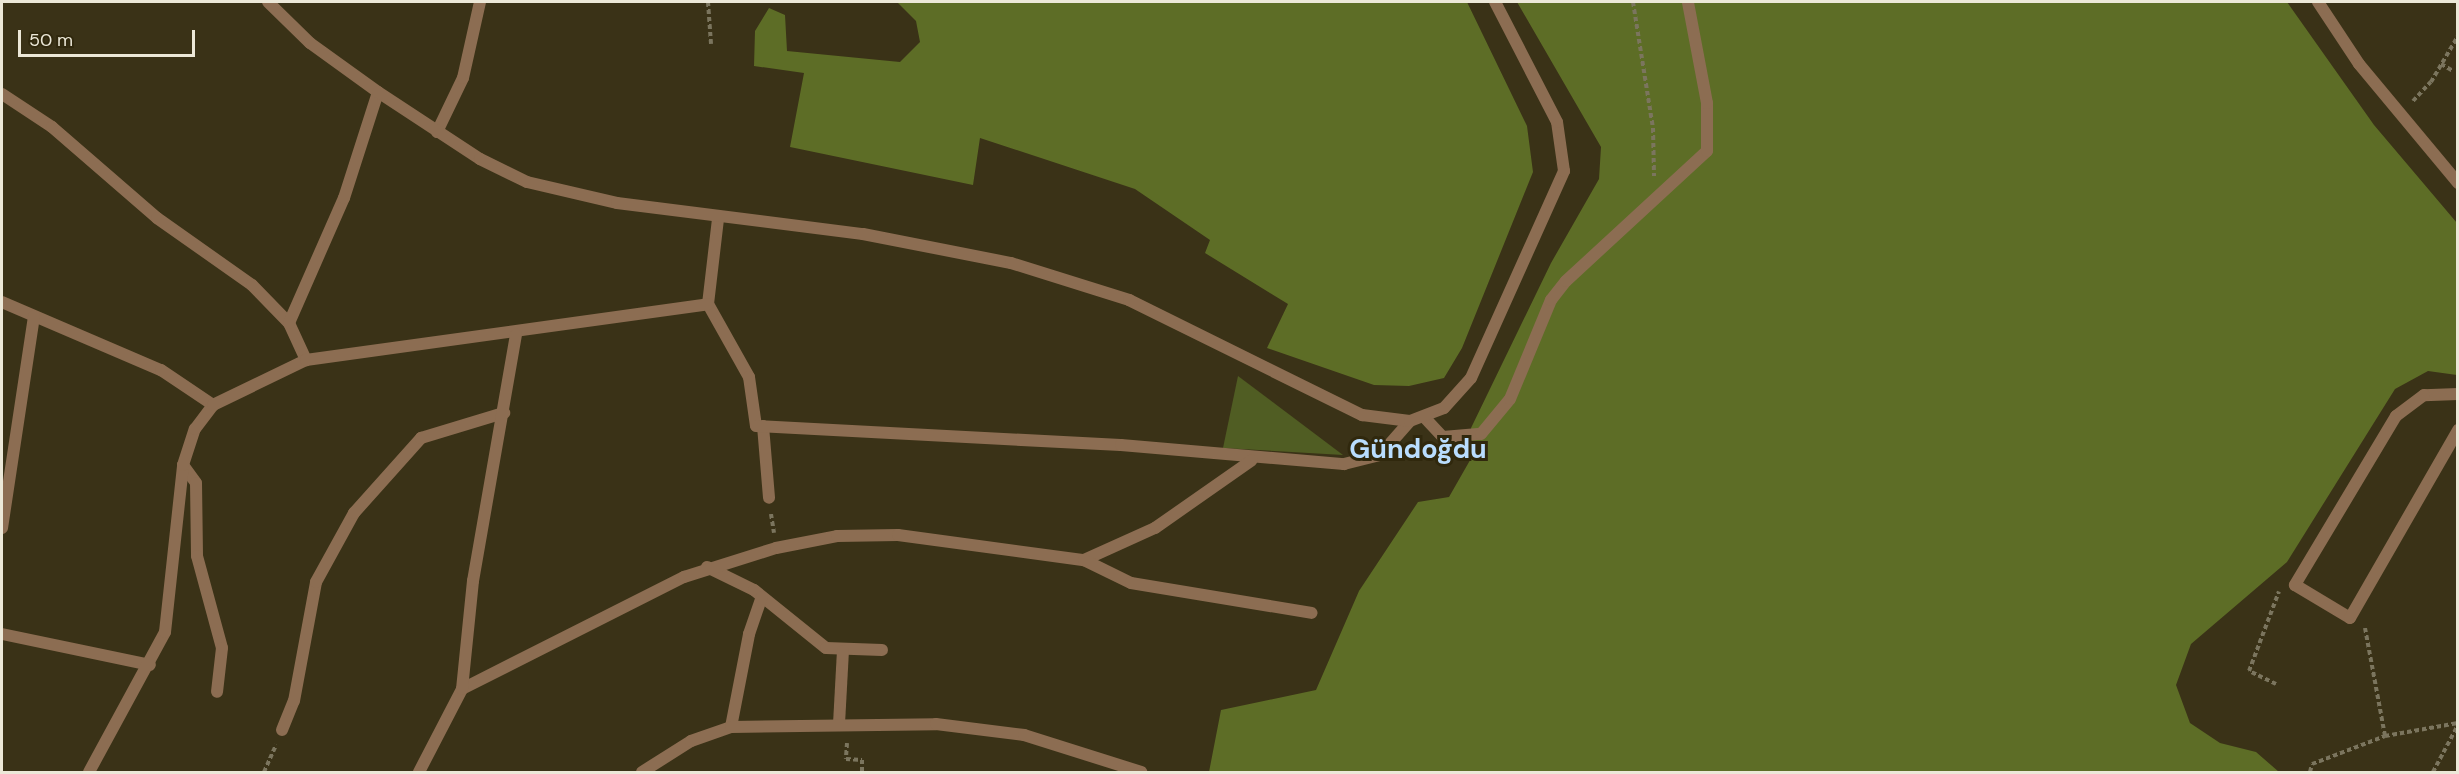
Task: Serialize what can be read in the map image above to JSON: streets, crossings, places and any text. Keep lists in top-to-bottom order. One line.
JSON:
{"districts":["Gündoğdu"],"scale_bar":"50 m"}
